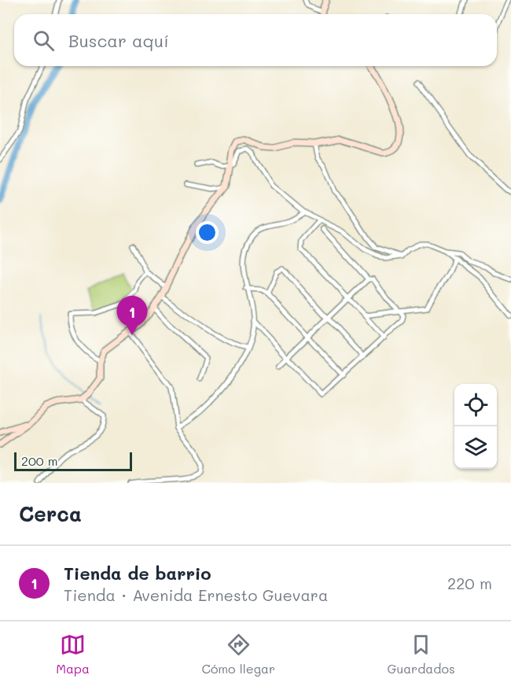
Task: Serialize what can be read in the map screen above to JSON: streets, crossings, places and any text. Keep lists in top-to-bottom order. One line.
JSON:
{"scale_bar":"200 m","page":{"search":"Buscar aquí","pins":"1","scale":"200 m","heading":"Cerca","list":[{"mark":"1","name":"Tienda de barrio","note":"Tienda · Avenida Ernesto Guevara","value":"220 m"}],"nav":["Mapa","Cómo llegar","Guardados"]}}
